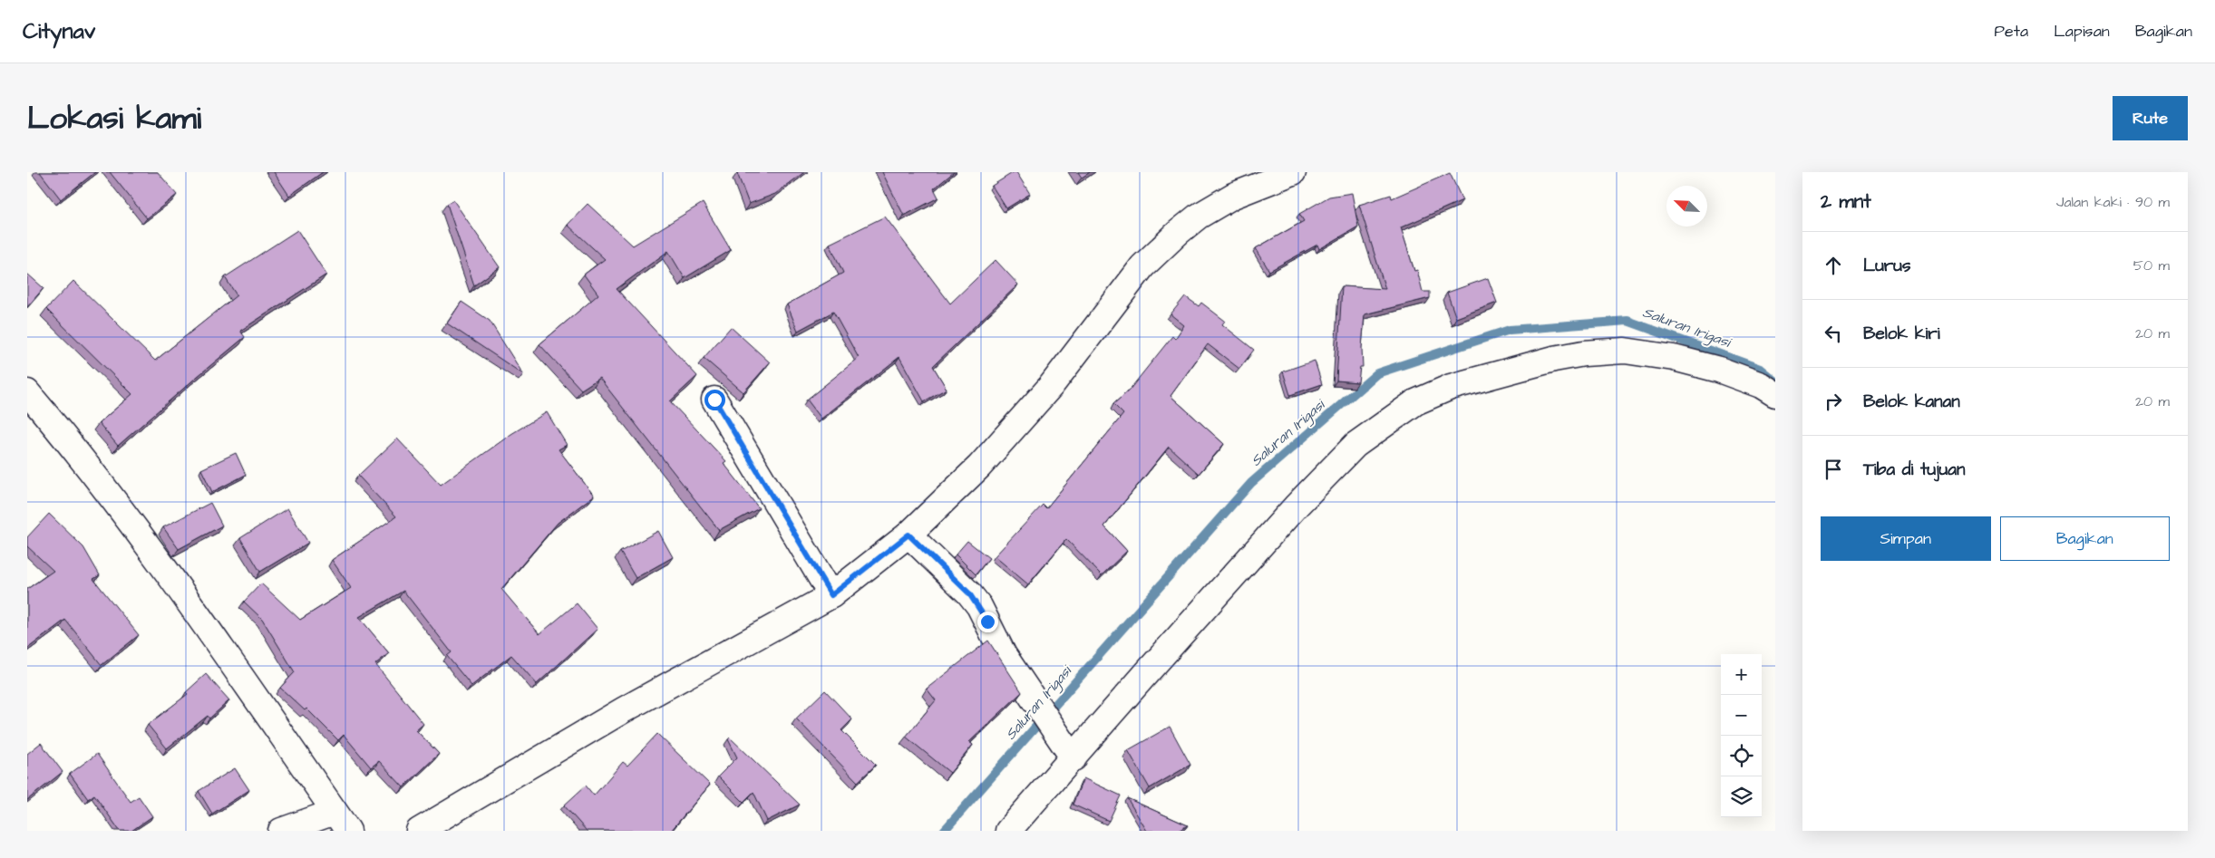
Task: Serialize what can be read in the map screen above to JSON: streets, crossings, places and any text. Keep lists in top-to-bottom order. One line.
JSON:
{"water":["Saluran Irigasi"],"north":"top left","page":{"header":"Citynav","nav":["Peta","Lapisan","Bagikan"],"title":"Lokasi kami","buttons":["Rute",["Simpan","Bagikan"]],"heading":["2 mnt","Jalan kaki · 90 m"],"list":[["Lurus","50 m"],["Belok kiri","20 m"],["Belok kanan","20 m"],"Tiba di tujuan"],"map_buttons":["+","−"]}}
